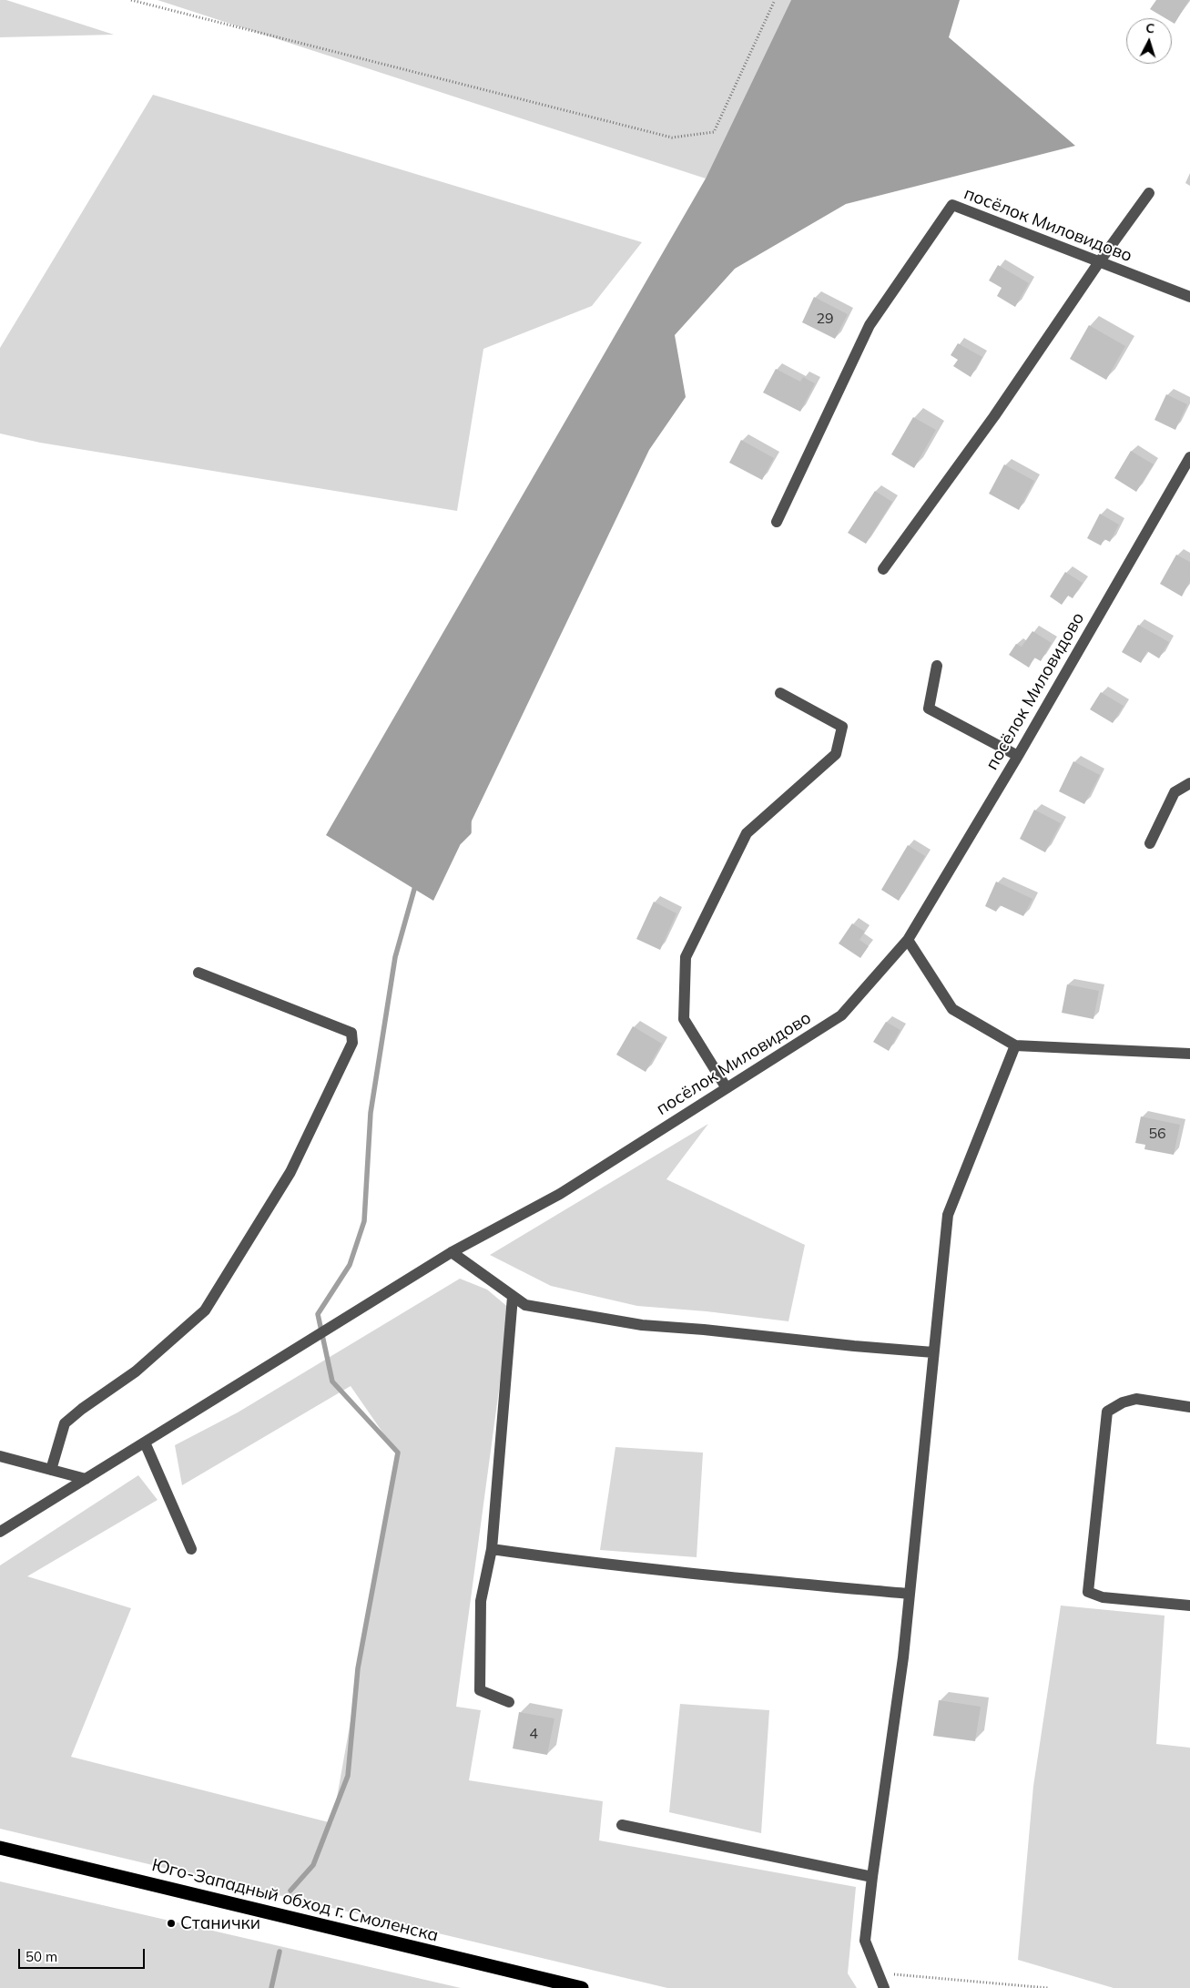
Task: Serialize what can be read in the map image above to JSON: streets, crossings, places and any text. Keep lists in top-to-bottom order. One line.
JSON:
{"streets":{"highway":["Юго-Западный обход г. Смоленска"],"street":["посёлок Миловидово"]},"places":["Станички"],"house_numbers":["29","56","4"],"scale_bar":"50 m","north":"top"}
